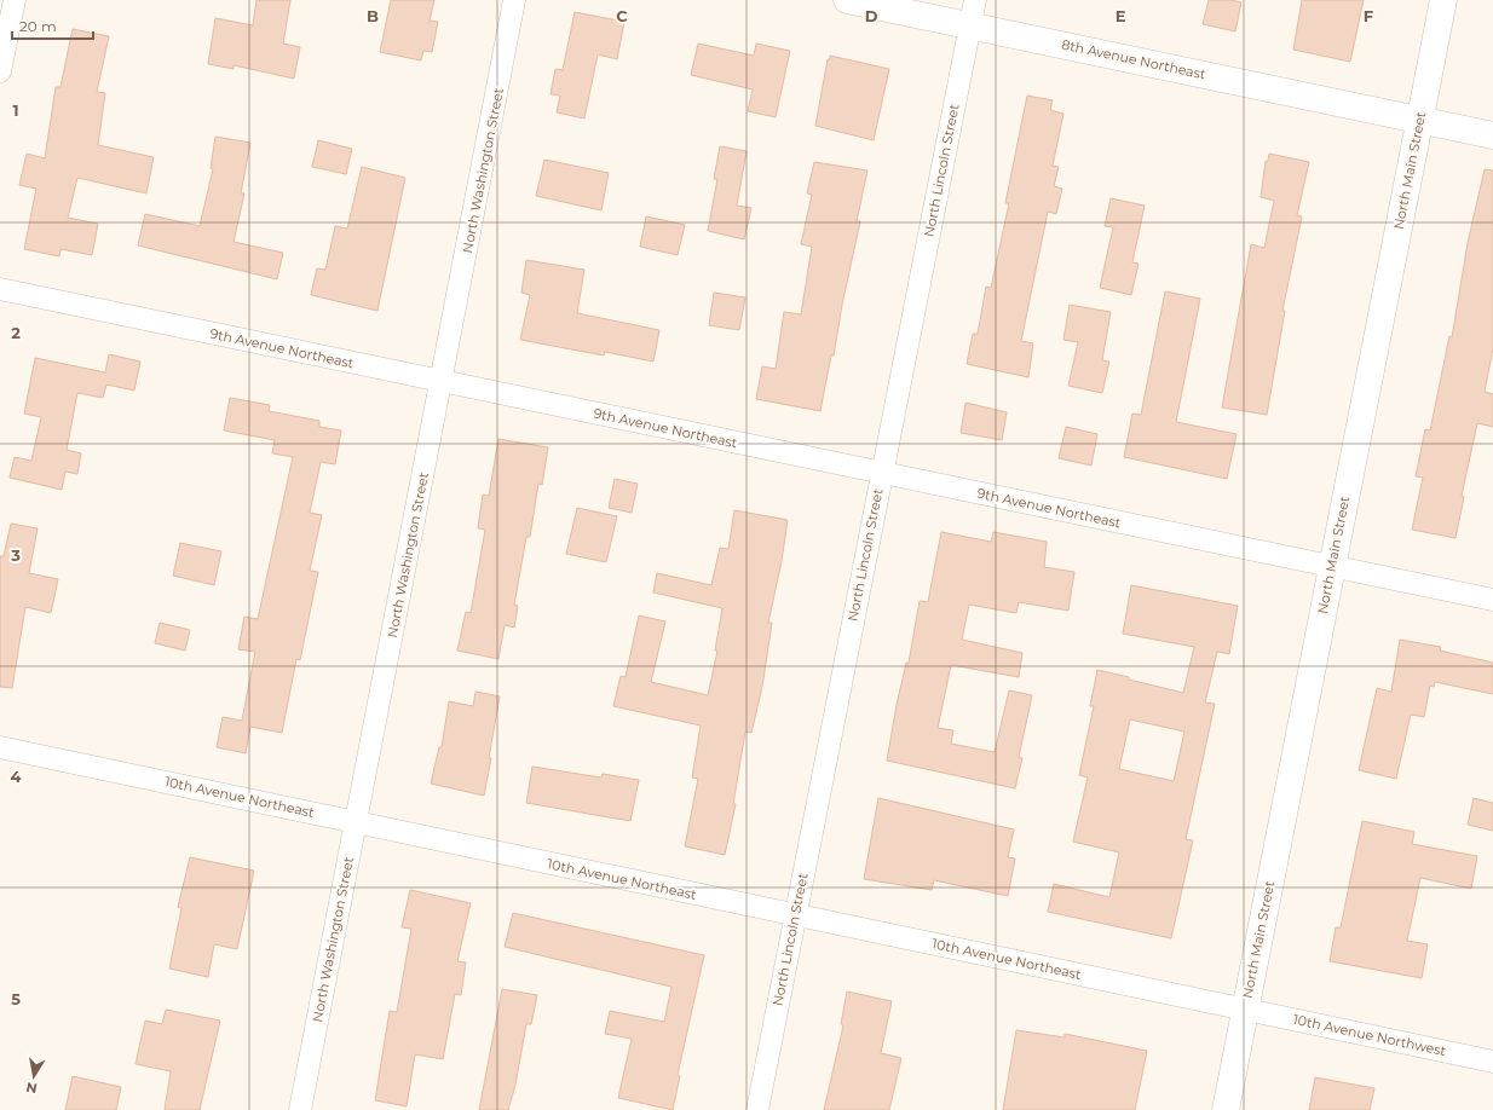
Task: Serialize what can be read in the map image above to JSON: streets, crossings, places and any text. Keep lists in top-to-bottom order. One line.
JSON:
{"streets":{"street":["8th Avenue Northeast","North Washington Street","North Lincoln Street","North Main Street","9th Avenue Northeast","10th Avenue Northeast","10th Avenue Northwest"]},"crossings":[["8th Avenue Northeast","North Lincoln Street"],["8th Avenue Northeast","North Main Street"],["North Washington Street","9th Avenue Northeast"],["North Washington Street","10th Avenue Northeast"],["North Lincoln Street","9th Avenue Northeast"],["North Lincoln Street","10th Avenue Northeast"],["North Main Street","9th Avenue Northeast"],["North Main Street","10th Avenue Northeast"],["North Main Street","10th Avenue Northwest"],["10th Avenue Northeast","10th Avenue Northwest"]],"scale_bar":"20 m","north":"bottom","grid":{"columns":["B","C","D","E","F"],"rows":["1","2","3","4","5"]}}
